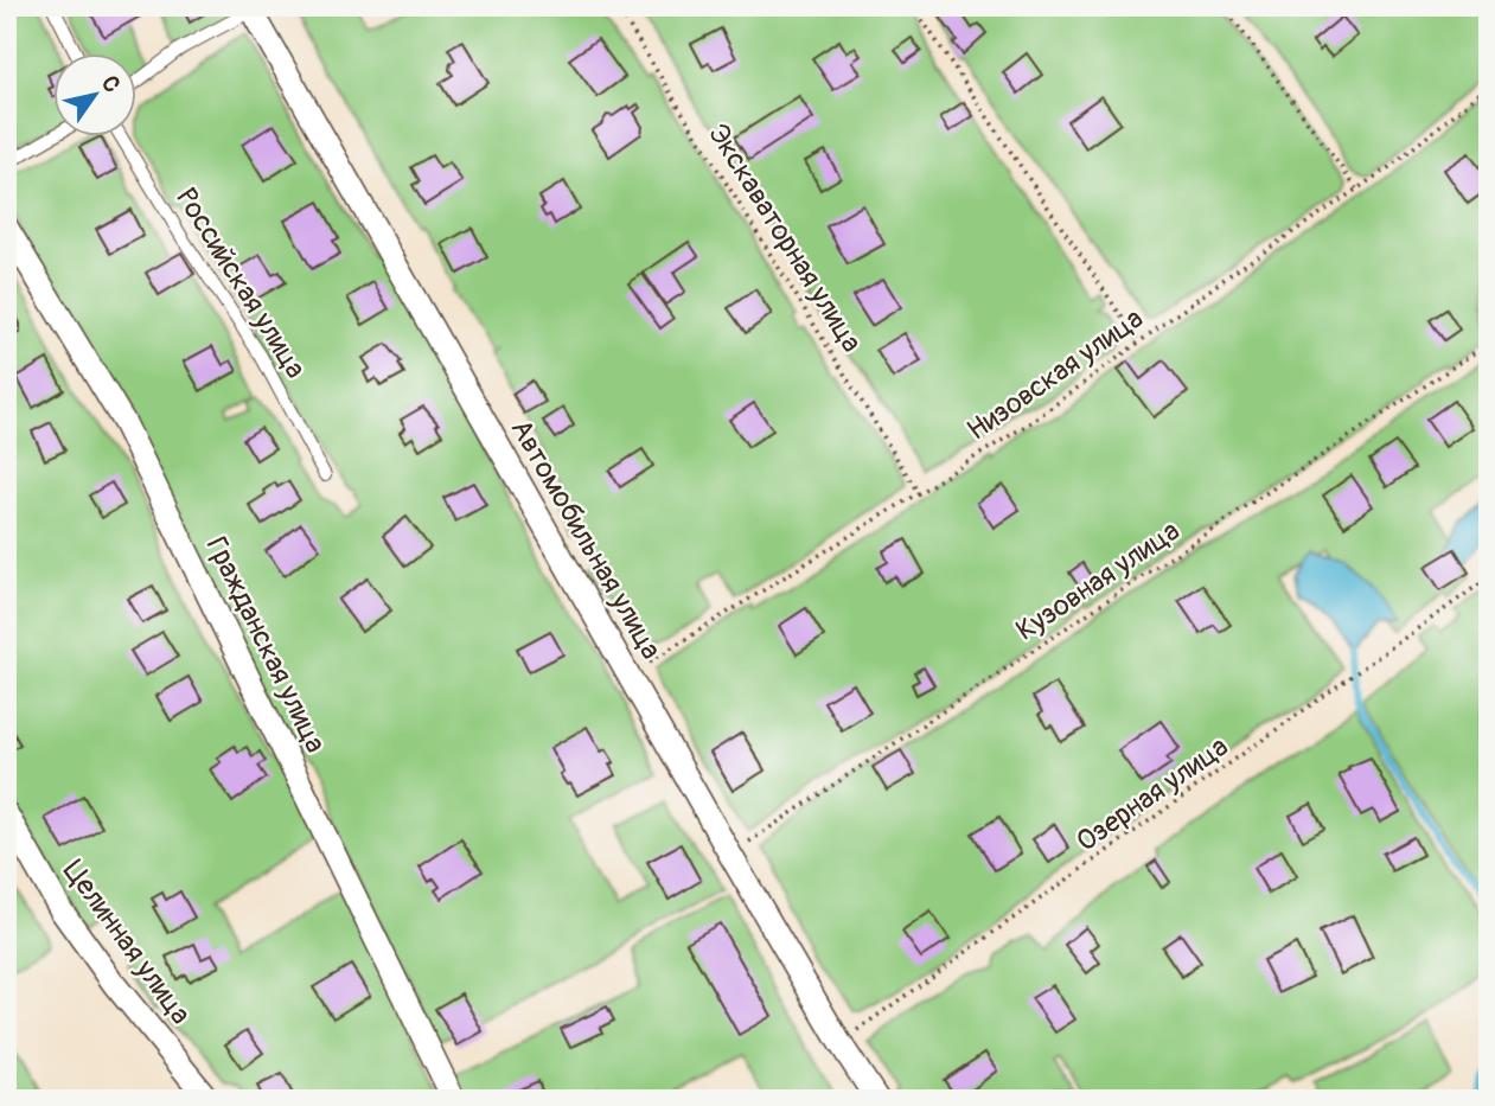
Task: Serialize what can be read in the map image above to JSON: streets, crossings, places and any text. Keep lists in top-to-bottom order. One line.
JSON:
{"streets":{"street":["Автомобильная улица","Гражданская улица","Целинная улица"],"lane":["Российская улица"],"path":["Экскаваторная улица","Низовская улица","Кузовная улица","Озерная улица"]},"crossings":[["Экскаваторная улица","Низовская улица"],["Низовская улица","Автомобильная улица"],["Автомобильная улица","Кузовная улица"],["Автомобильная улица","Озерная улица"]],"north":"top right"}
